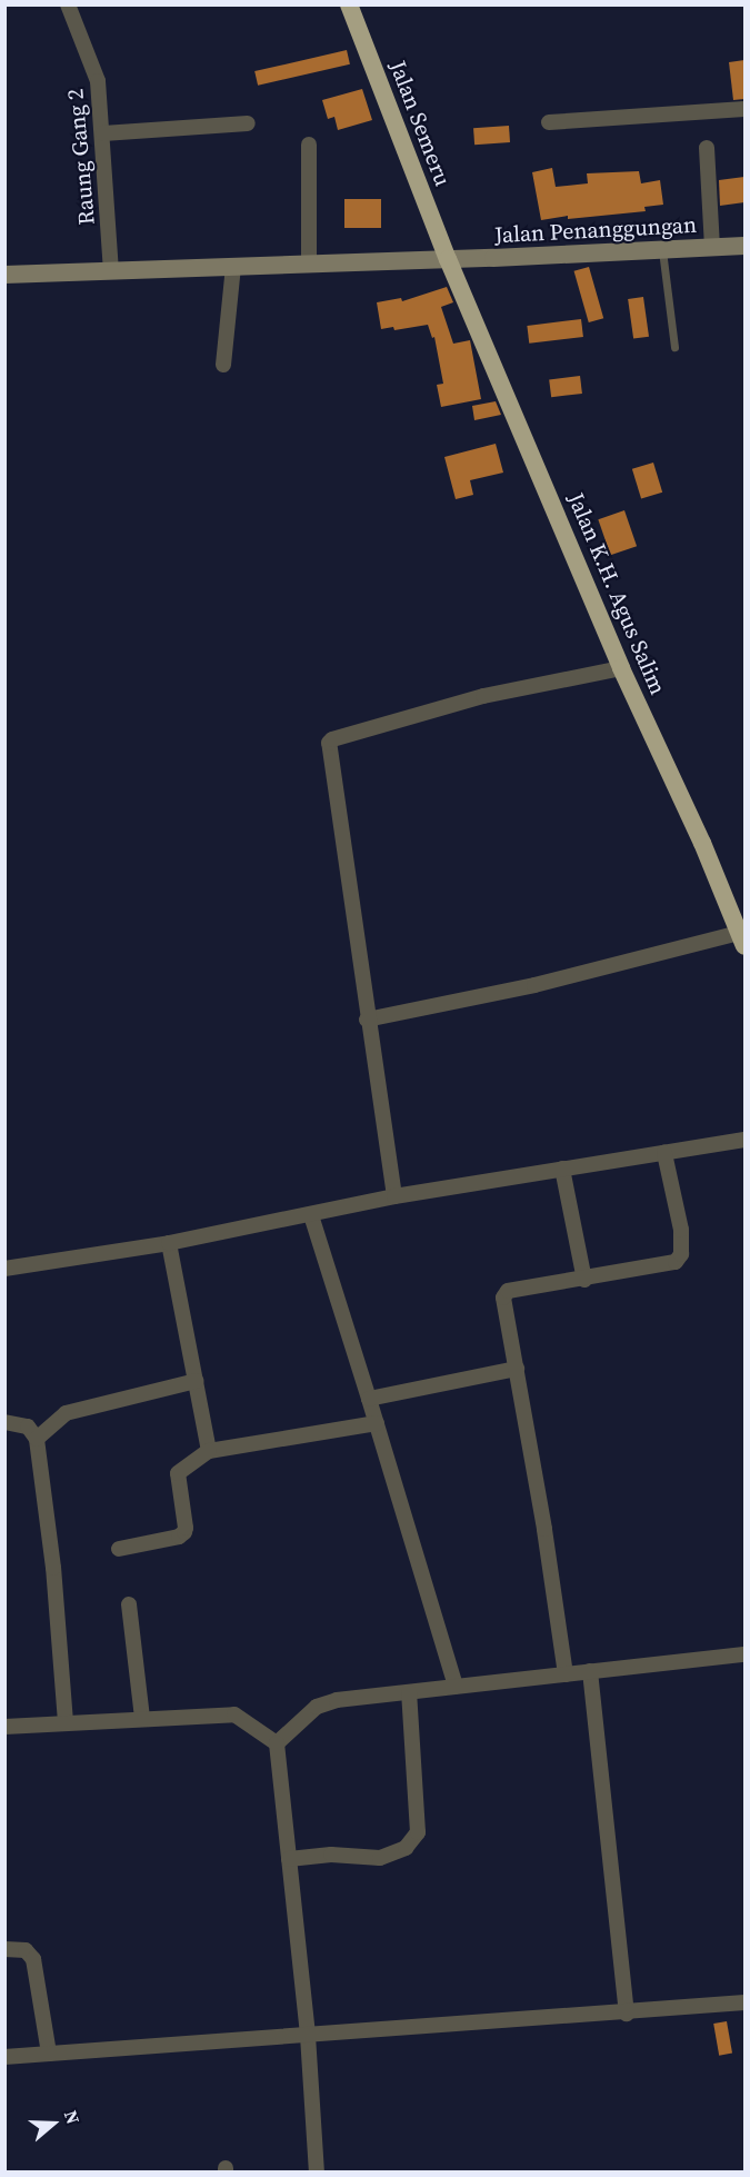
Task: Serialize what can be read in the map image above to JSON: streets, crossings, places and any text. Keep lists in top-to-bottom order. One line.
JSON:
{"streets":{"highway":["Jalan Semeru","Jalan K.H. Agus Salim"],"main road":["Jalan Penanggungan"],"street":["Raung Gang 2"]},"crossings":[["Jalan Semeru","Jalan Penanggungan"],["Jalan Semeru","Jalan K.H. Agus Salim"],["Raung Gang 2","Jalan Penanggungan"],["Jalan Penanggungan","Jalan K.H. Agus Salim"]],"north":"right"}
